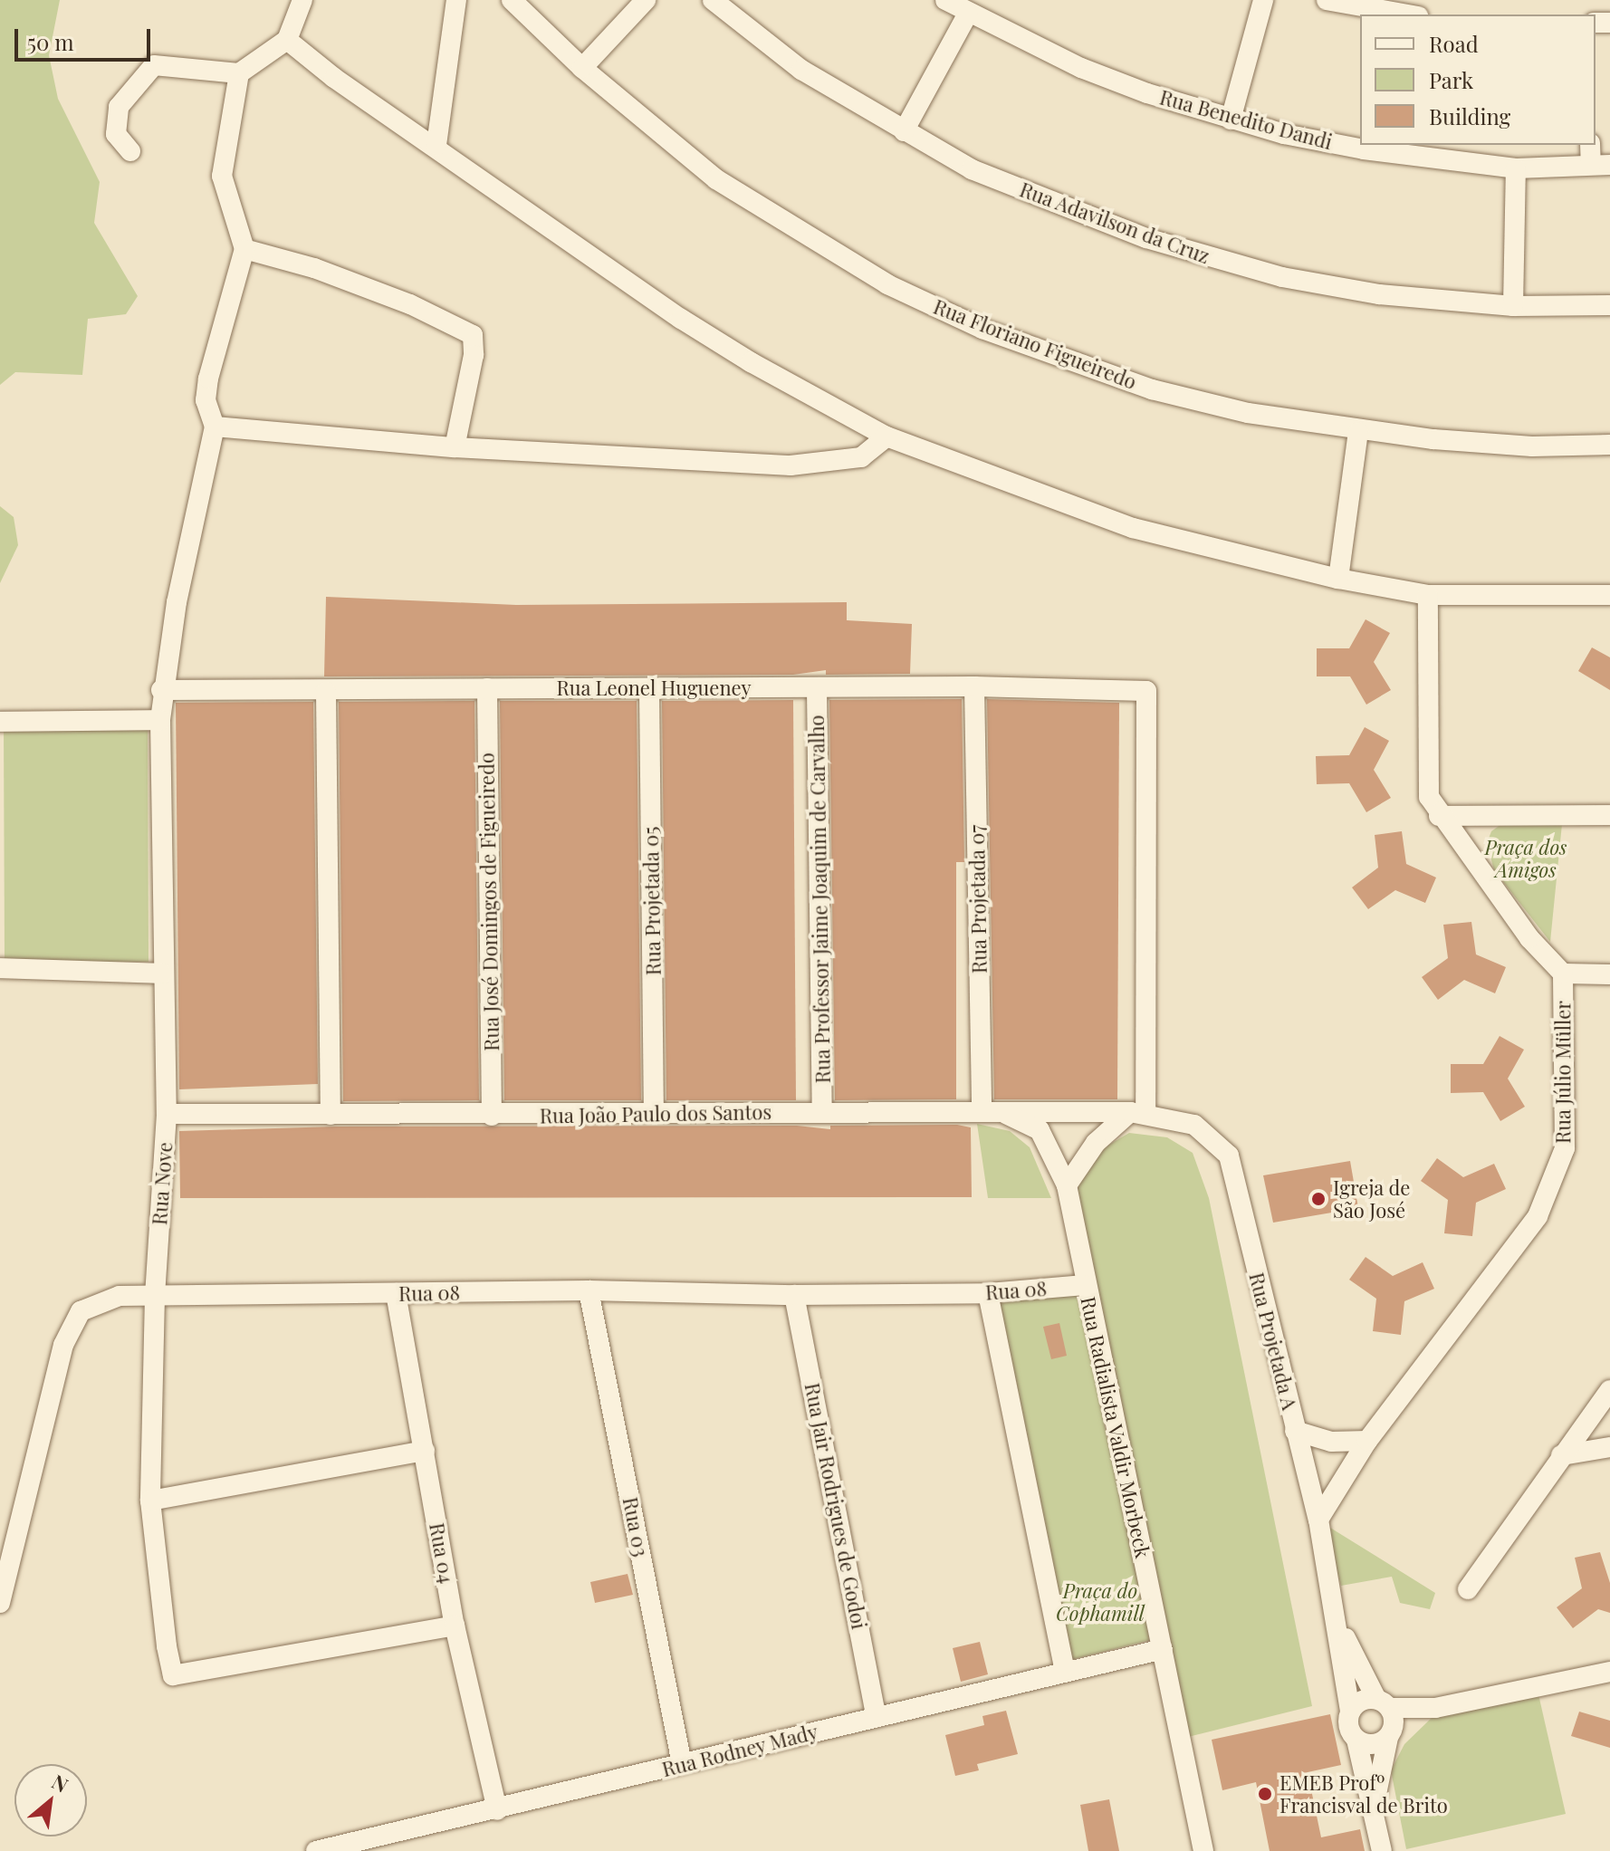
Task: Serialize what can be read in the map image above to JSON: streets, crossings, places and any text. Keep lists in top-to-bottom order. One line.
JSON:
{"streets":{"street":["Rua Benedito Dandi","Rua Adavilson da Cruz","Rua Floriano Figueiredo","Rua Leonel Hugueney","Rua Professor Jaime Joaquim de Carvalho","Rua Projetada 07","Rua Projetada 05","Rua José Domingos de Figueiredo","Rua Júlio Müller","Rua João Paulo dos Santos","Rua Nove","Rua 08","Rua Projetada A","Rua Radialista Valdir Morbeck","Rua Jair Rodrigues de Godoi","Rua 03","Rua 04","Rua Rodney Mady"]},"crossings":[["Rua Leonel Hugueney","Rua Professor Jaime Joaquim de Carvalho"],["Rua Leonel Hugueney","Rua Projetada 07"],["Rua Leonel Hugueney","Rua Projetada 05"],["Rua Leonel Hugueney","Rua José Domingos de Figueiredo"],["Rua Leonel Hugueney","Rua João Paulo dos Santos"],["Rua Leonel Hugueney","Rua Nove"],["Rua Leonel Hugueney","Rua Projetada A"],["Rua Professor Jaime Joaquim de Carvalho","Rua João Paulo dos Santos"],["Rua Projetada 07","Rua João Paulo dos Santos"],["Rua Projetada 05","Rua João Paulo dos Santos"],["Rua José Domingos de Figueiredo","Rua João Paulo dos Santos"],["Rua Júlio Müller","Rua Projetada A"],["Rua João Paulo dos Santos","Rua Nove"],["Rua João Paulo dos Santos","Rua Projetada A"],["Rua Nove","Rua 08"],["Rua Nove","Rua 04"],["Rua 08","Rua Radialista Valdir Morbeck"],["Rua 08","Rua Jair Rodrigues de Godoi"],["Rua 08","Rua 03"],["Rua 08","Rua 04"],["Rua Radialista Valdir Morbeck","Rua Rodney Mady"],["Rua Jair Rodrigues de Godoi","Rua Rodney Mady"],["Rua 03","Rua Rodney Mady"],["Rua 04","Rua Rodney Mady"]],"parks":["Praça dos Amigos","Praça do Cophamill"],"places":["Igreja de São José","EMEB Profº Francisval de Brito"],"legend":["Road","Park","Building"],"scale_bar":"50 m","north":"top right"}
